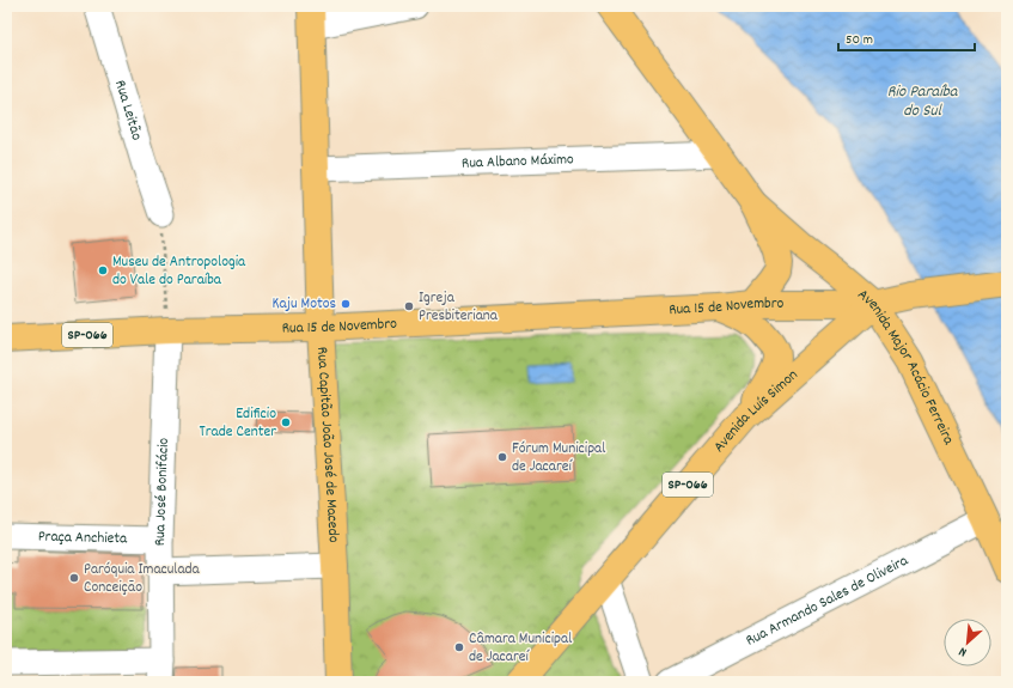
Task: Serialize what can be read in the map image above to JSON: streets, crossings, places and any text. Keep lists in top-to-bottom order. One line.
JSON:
{"streets":{"main road":["Rua 15 de Novembro","SP-066","Avenida Major Acácio Ferreira","Avenida Luís Simon","Rua Capitão João José de Macedo"],"street":["Rua Leitão","Rua Albano Máximo","Rua José Bonifácio","Praça Anchieta","Rua Armando Sales de Oliveira"]},"crossings":[["Rua Albano Máximo","Avenida Major Acácio Ferreira"],["Rua Albano Máximo","Rua Capitão João José de Macedo"],["Rua 15 de Novembro","SP-066"],["Rua 15 de Novembro","Avenida Major Acácio Ferreira"],["Rua 15 de Novembro","Avenida Luís Simon"],["Rua 15 de Novembro","Rua Capitão João José de Macedo"],["Rua 15 de Novembro","Rua José Bonifácio"],["SP-066","Avenida Major Acácio Ferreira"],["SP-066","Avenida Luís Simon"],["Avenida Major Acácio Ferreira","Avenida Luís Simon"],["Avenida Major Acácio Ferreira","Rua Armando Sales de Oliveira"],["Rua José Bonifácio","Praça Anchieta"]],"water":["Rio Paraíba do Sul"],"places":["Museu de Antropologia do Vale do Paraíba","Kaju Motos","Igreja Presbiteriana","Edificio Trade Center","Fórum Municipal de Jacareí","Paróquia Imaculada Conceição","Câmara Municipal de Jacareí"],"scale_bar":"50 m","north":"bottom left"}
